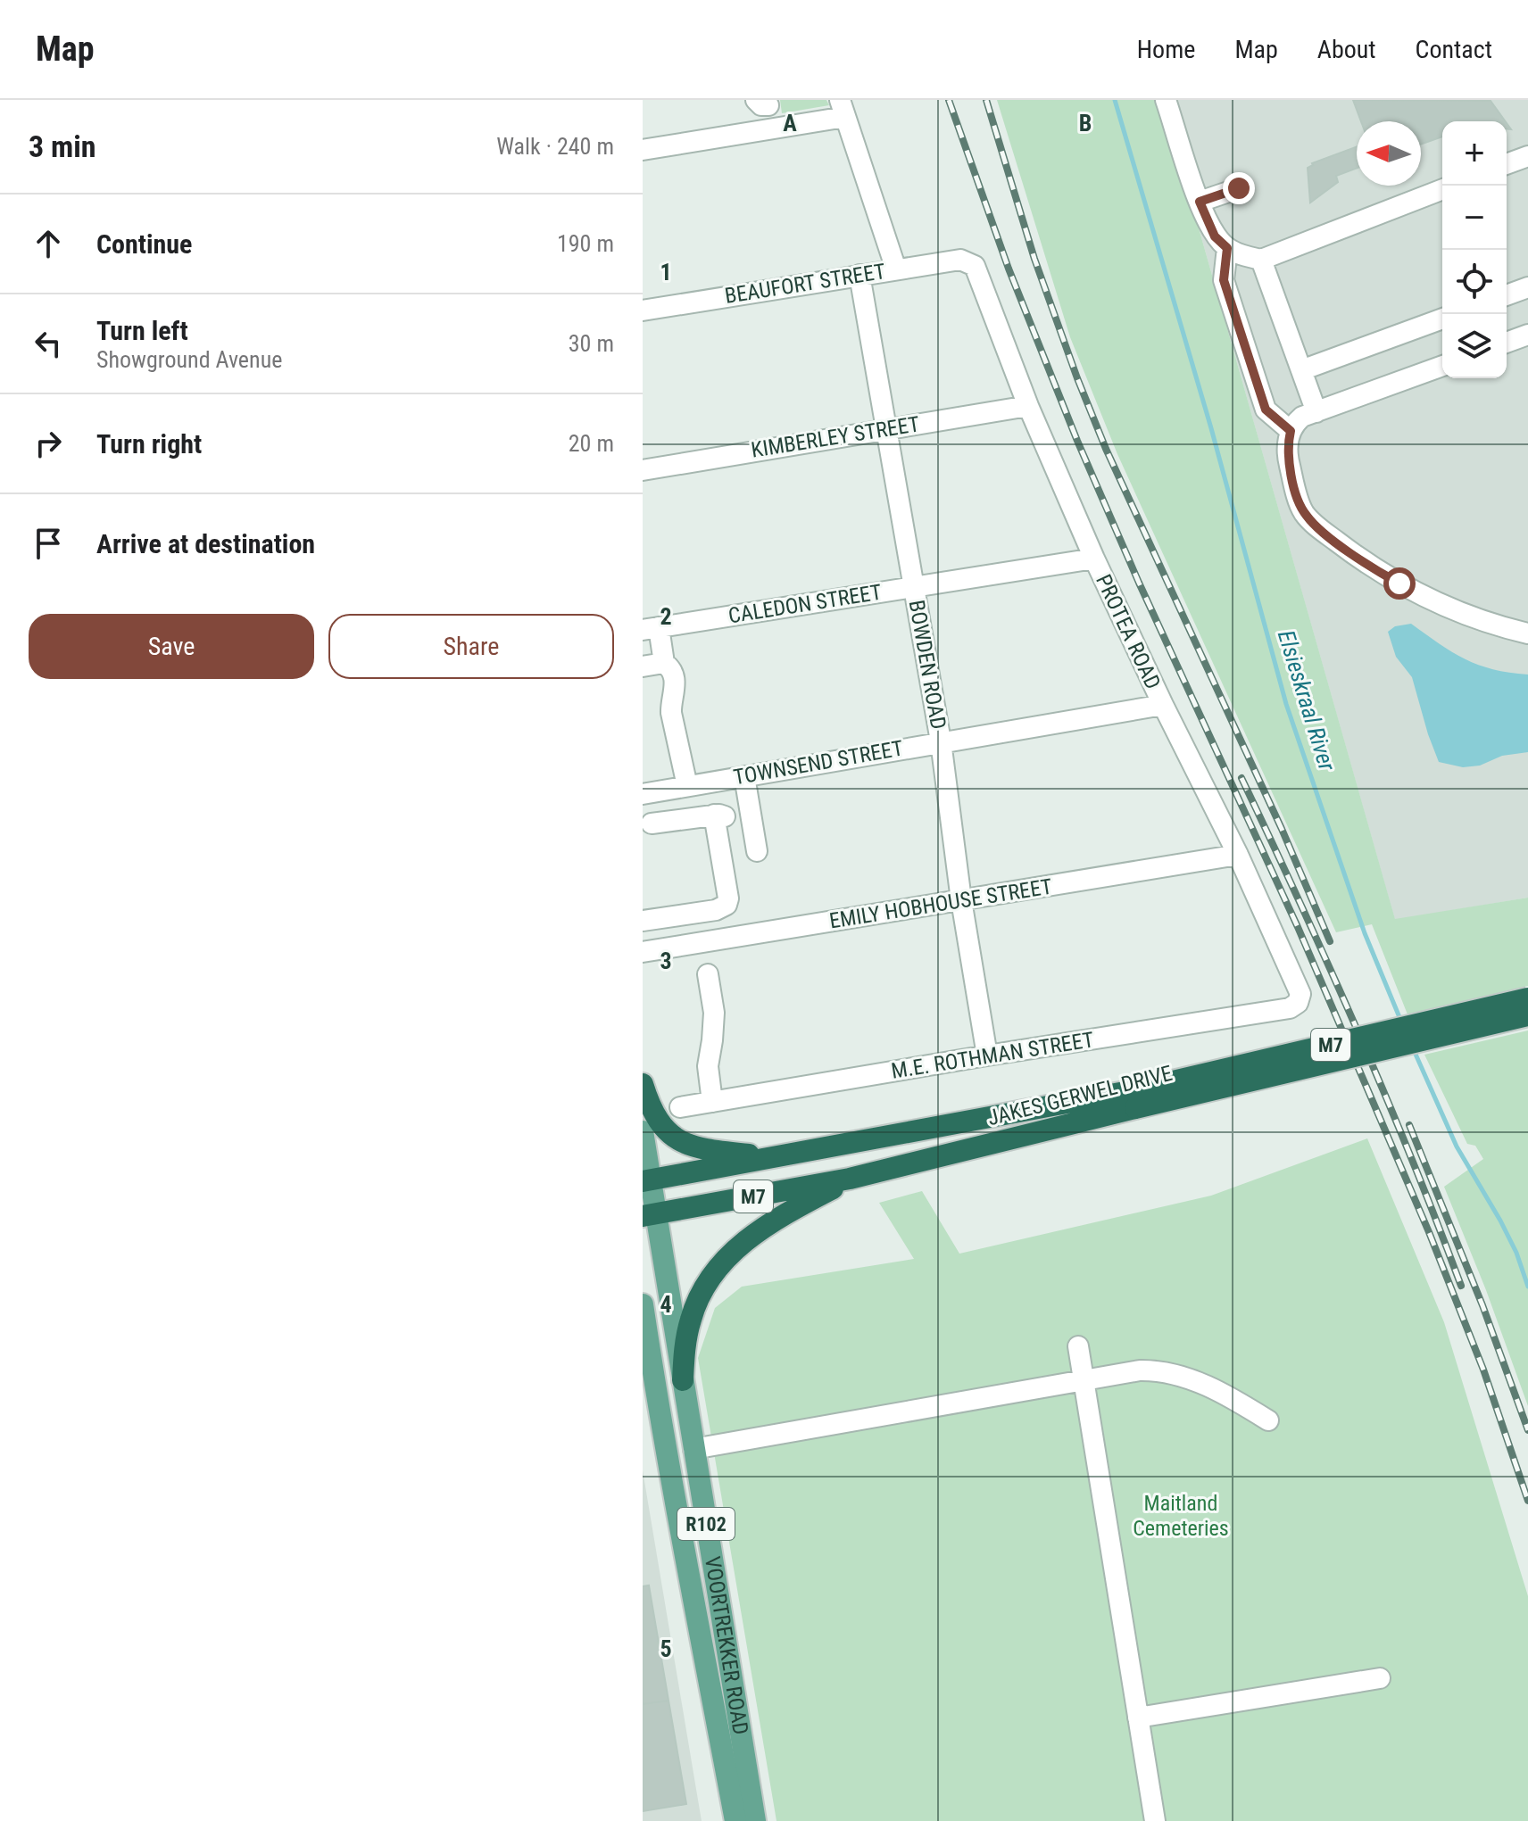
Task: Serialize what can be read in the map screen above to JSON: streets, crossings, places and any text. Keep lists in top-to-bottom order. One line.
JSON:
{"streets":{"highway":["M7","JAKES GERWEL DRIVE"],"main road":["R102","VOORTREKKER ROAD"],"street":["BEAUFORT STREET","KIMBERLEY STREET","CALEDON STREET","PROTEA ROAD","BOWDEN ROAD","TOWNSEND STREET","EMILY HOBHOUSE STREET","M.E. ROTHMAN STREET"]},"crossings":[["BEAUFORT STREET","PROTEA ROAD"],["BEAUFORT STREET","BOWDEN ROAD"],["KIMBERLEY STREET","PROTEA ROAD"],["KIMBERLEY STREET","BOWDEN ROAD"],["CALEDON STREET","PROTEA ROAD"],["CALEDON STREET","BOWDEN ROAD"],["PROTEA ROAD","TOWNSEND STREET"],["PROTEA ROAD","EMILY HOBHOUSE STREET"],["PROTEA ROAD","M.E. ROTHMAN STREET"],["BOWDEN ROAD","TOWNSEND STREET"],["BOWDEN ROAD","EMILY HOBHOUSE STREET"],["BOWDEN ROAD","M.E. ROTHMAN STREET"],["JAKES GERWEL DRIVE","VOORTREKKER ROAD"]],"water":["Elsieskraal River"],"parks":["Maitland Cemeteries"],"north":"left","page":{"header":"Map","nav":["Home","Map","About","Contact"],"heading":["3 min","Walk · 240 m"],"map_buttons":["+","−"],"list":[["Continue","190 m"],["Turn left","Showground Avenue","30 m"],["Turn right","20 m"],"Arrive at destination"],"buttons":["Save","Share"]},"grid":{"columns":["A","B"],"rows":["1","2","3","4","5"]}}
